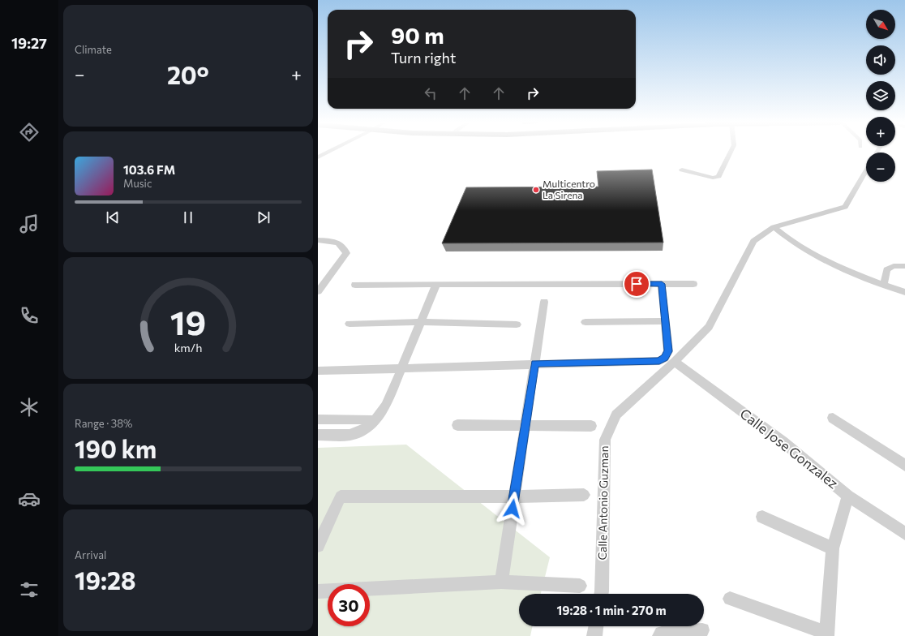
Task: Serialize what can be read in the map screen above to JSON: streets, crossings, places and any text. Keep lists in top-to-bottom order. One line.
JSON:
{"streets":{"street":["Calle Jose Gonzalez","Calle Antonio Guzman"]},"crossings":[["Calle Jose Gonzalez","Calle Antonio Guzman"]],"places":["Multicentro La Sirena"],"north":"bottom right","page":{"tabs":"19:27","tile":["Climate",["Range · 38%","190 km"],["Arrival","19:28"]],"map_buttons":["+","−"],"turn":["90 m","Turn right"],"heat":["−","20°","+"],"song":["103.6 FM","Music"],"limit":"30","trip":"19:28 · 1 min · 270 m","gauge":["19","km/h"]}}
